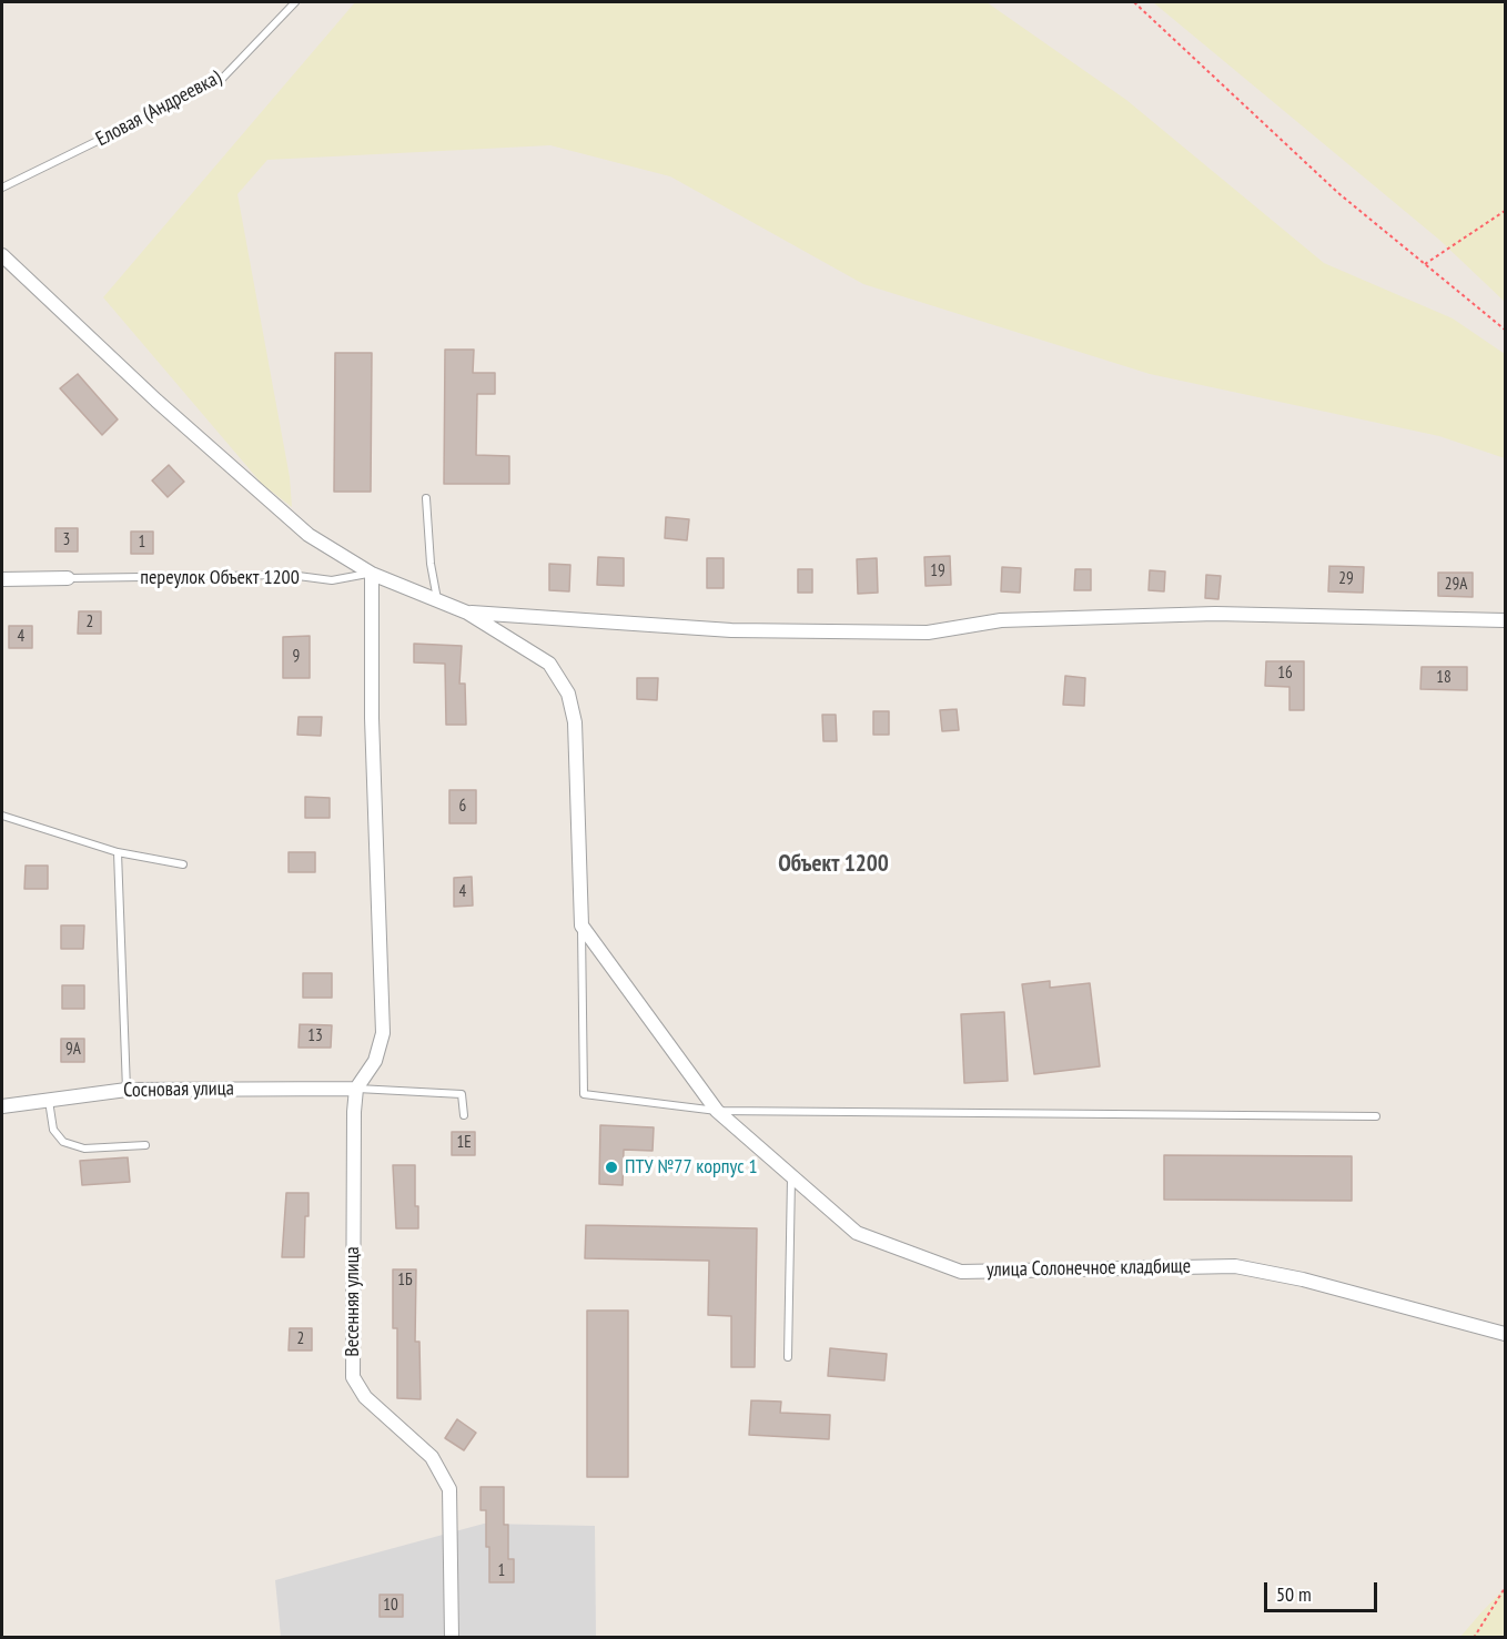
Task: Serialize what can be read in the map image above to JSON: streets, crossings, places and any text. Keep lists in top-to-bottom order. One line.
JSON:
{"streets":{"street":["Сосновая улица","улица Солонечное кладбище","Весенняя улица"],"lane":["Еловая (Андреевка)","переулок Объект 1200"]},"crossings":[["Сосновая улица","Весенняя улица"]],"districts":["Объект 1200"],"places":["ПТУ №77 корпус 1"],"house_numbers":["3","1","19","29","29А","2","4","9","16","18","6","4","13","9А","1Е","1Б","2","1","10"],"scale_bar":"50 m"}
